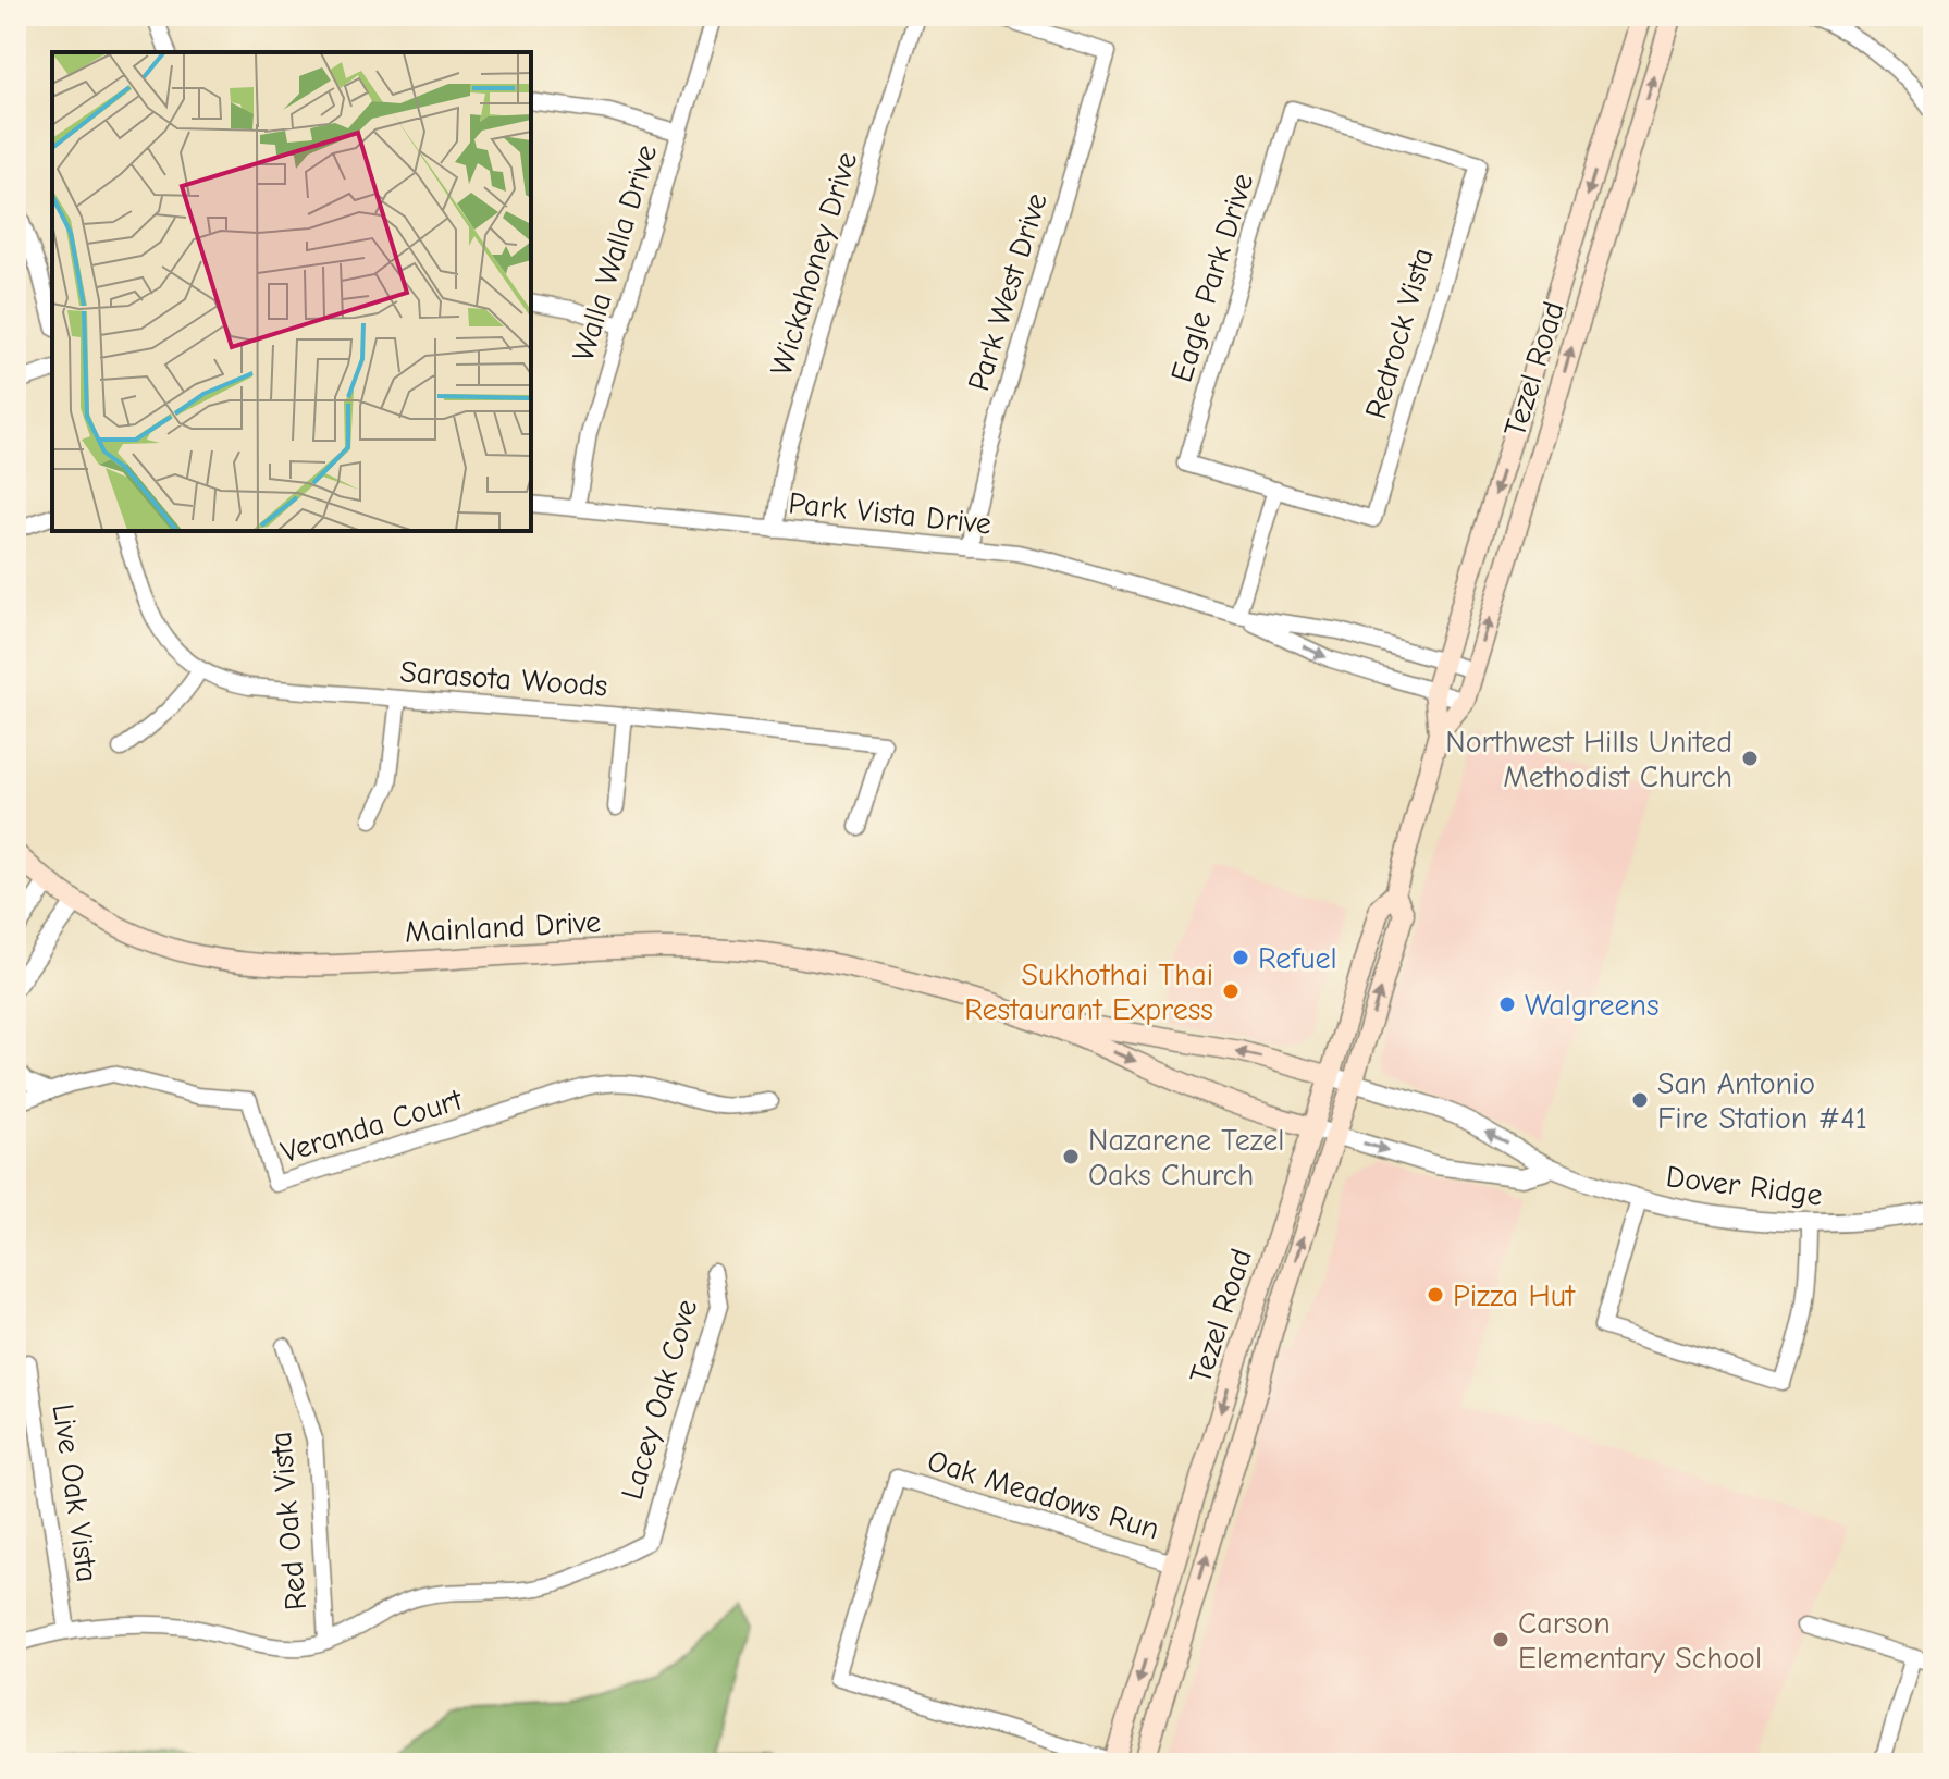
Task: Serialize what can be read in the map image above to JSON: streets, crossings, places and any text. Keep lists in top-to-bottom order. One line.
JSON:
{"streets":{"main road":["Tezel Road","Mainland Drive"],"street":["Walla Walla Drive","Wickahoney Drive","Eagle Park Drive","Park West Drive","Redrock Vista","Park Vista Drive","Sarasota Woods","Veranda Court","Dover Ridge","Lacey Oak Cove","Live Oak Vista","Oak Meadows Run","Red Oak Vista"]},"crossings":[["Walla Walla Drive","Park Vista Drive"],["Wickahoney Drive","Park Vista Drive"],["Eagle Park Drive","Redrock Vista"],["Park West Drive","Park Vista Drive"],["Tezel Road","Park Vista Drive"],["Tezel Road","Mainland Drive"],["Tezel Road","Dover Ridge"],["Tezel Road","Oak Meadows Run"],["Mainland Drive","Dover Ridge"],["Lacey Oak Cove","Red Oak Vista"]],"places":["Northwest Hills United Methodist Church","Refuel","Sukhothai Thai Restaurant Express","Walgreens","San Antonio Fire Station #41","Nazarene Tezel Oaks Church","Pizza Hut","Carson Elementary School"]}
